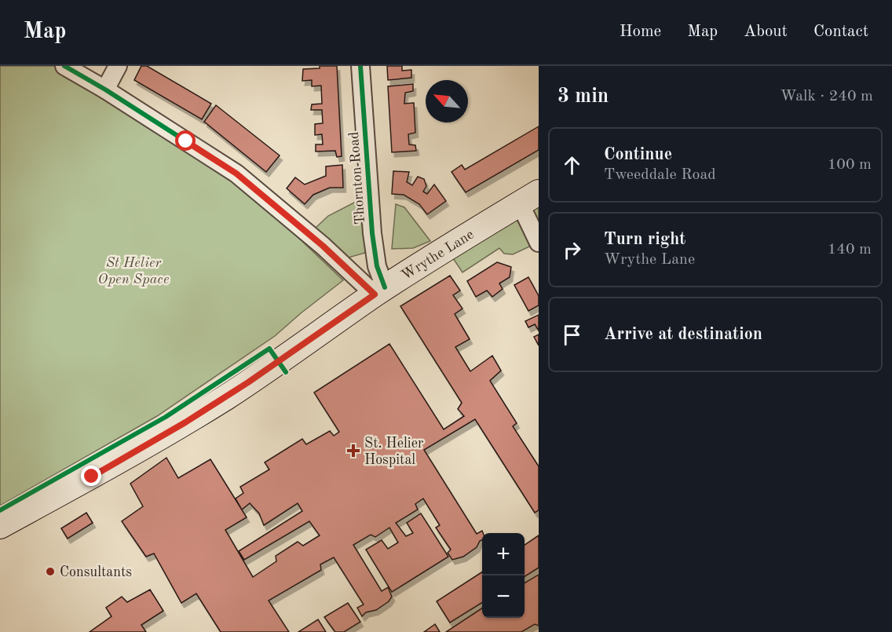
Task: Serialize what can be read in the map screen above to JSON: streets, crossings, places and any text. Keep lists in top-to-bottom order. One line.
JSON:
{"streets":{"main road":["Wrythe Lane"],"street":["Thornton Road"]},"crossings":[["Thornton Road","Wrythe Lane"]],"parks":["St Helier Open Space"],"places":{"health":["St. Helier Hospital"],"other":["Consultants"]},"north":"top left","page":{"header":"Map","nav":["Home","Map","About","Contact"],"heading":["3 min","Walk · 240 m"],"list":[["Continue","Tweeddale Road","100 m"],["Turn right","Wrythe Lane","140 m"],"Arrive at destination"],"map_buttons":["+","−"]}}
